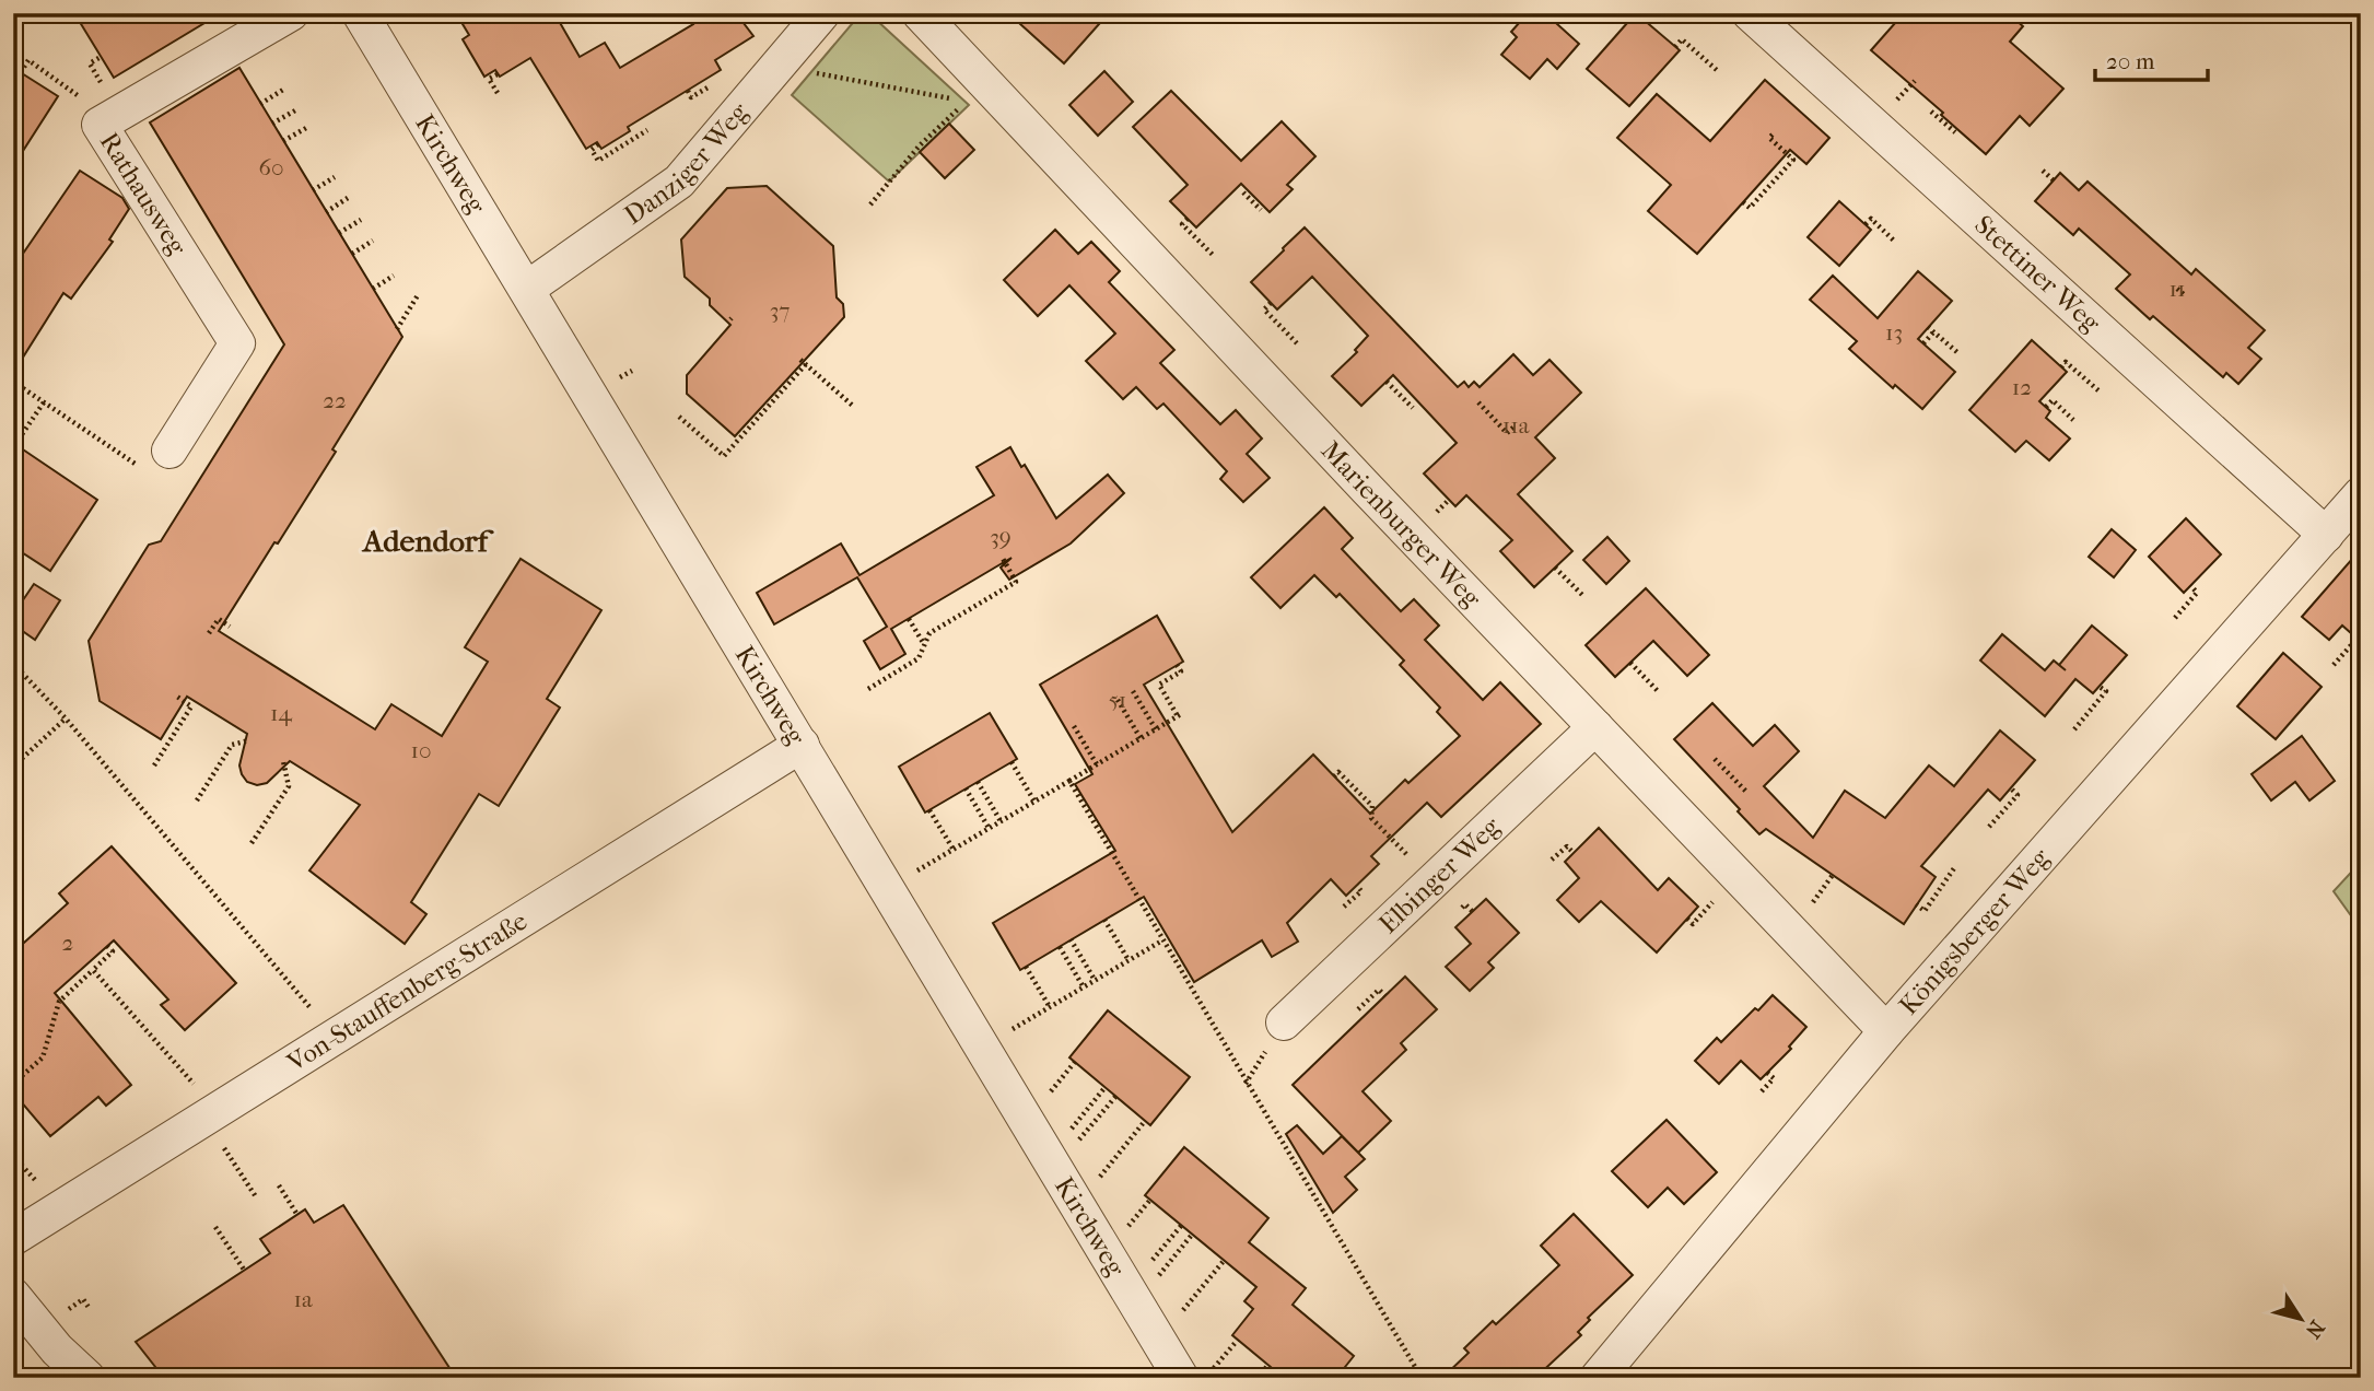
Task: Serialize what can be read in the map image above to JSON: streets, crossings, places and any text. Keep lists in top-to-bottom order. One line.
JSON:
{"streets":{"street":["Danziger Weg","Kirchweg","Rathausweg","Stettiner Weg","Marienburger Weg","Elbinger Weg","Königsberger Weg","Von-Stauffenberg-Straße"]},"crossings":[["Danziger Weg","Kirchweg"],["Kirchweg","Von-Stauffenberg-Straße"],["Stettiner Weg","Königsberger Weg"],["Marienburger Weg","Elbinger Weg"],["Marienburger Weg","Königsberger Weg"]],"districts":["Adendorf"],"house_numbers":["60","11","37","13","12","22","11a","39","51","14","10","2","1a"],"scale_bar":"20 m","north":"bottom right"}
